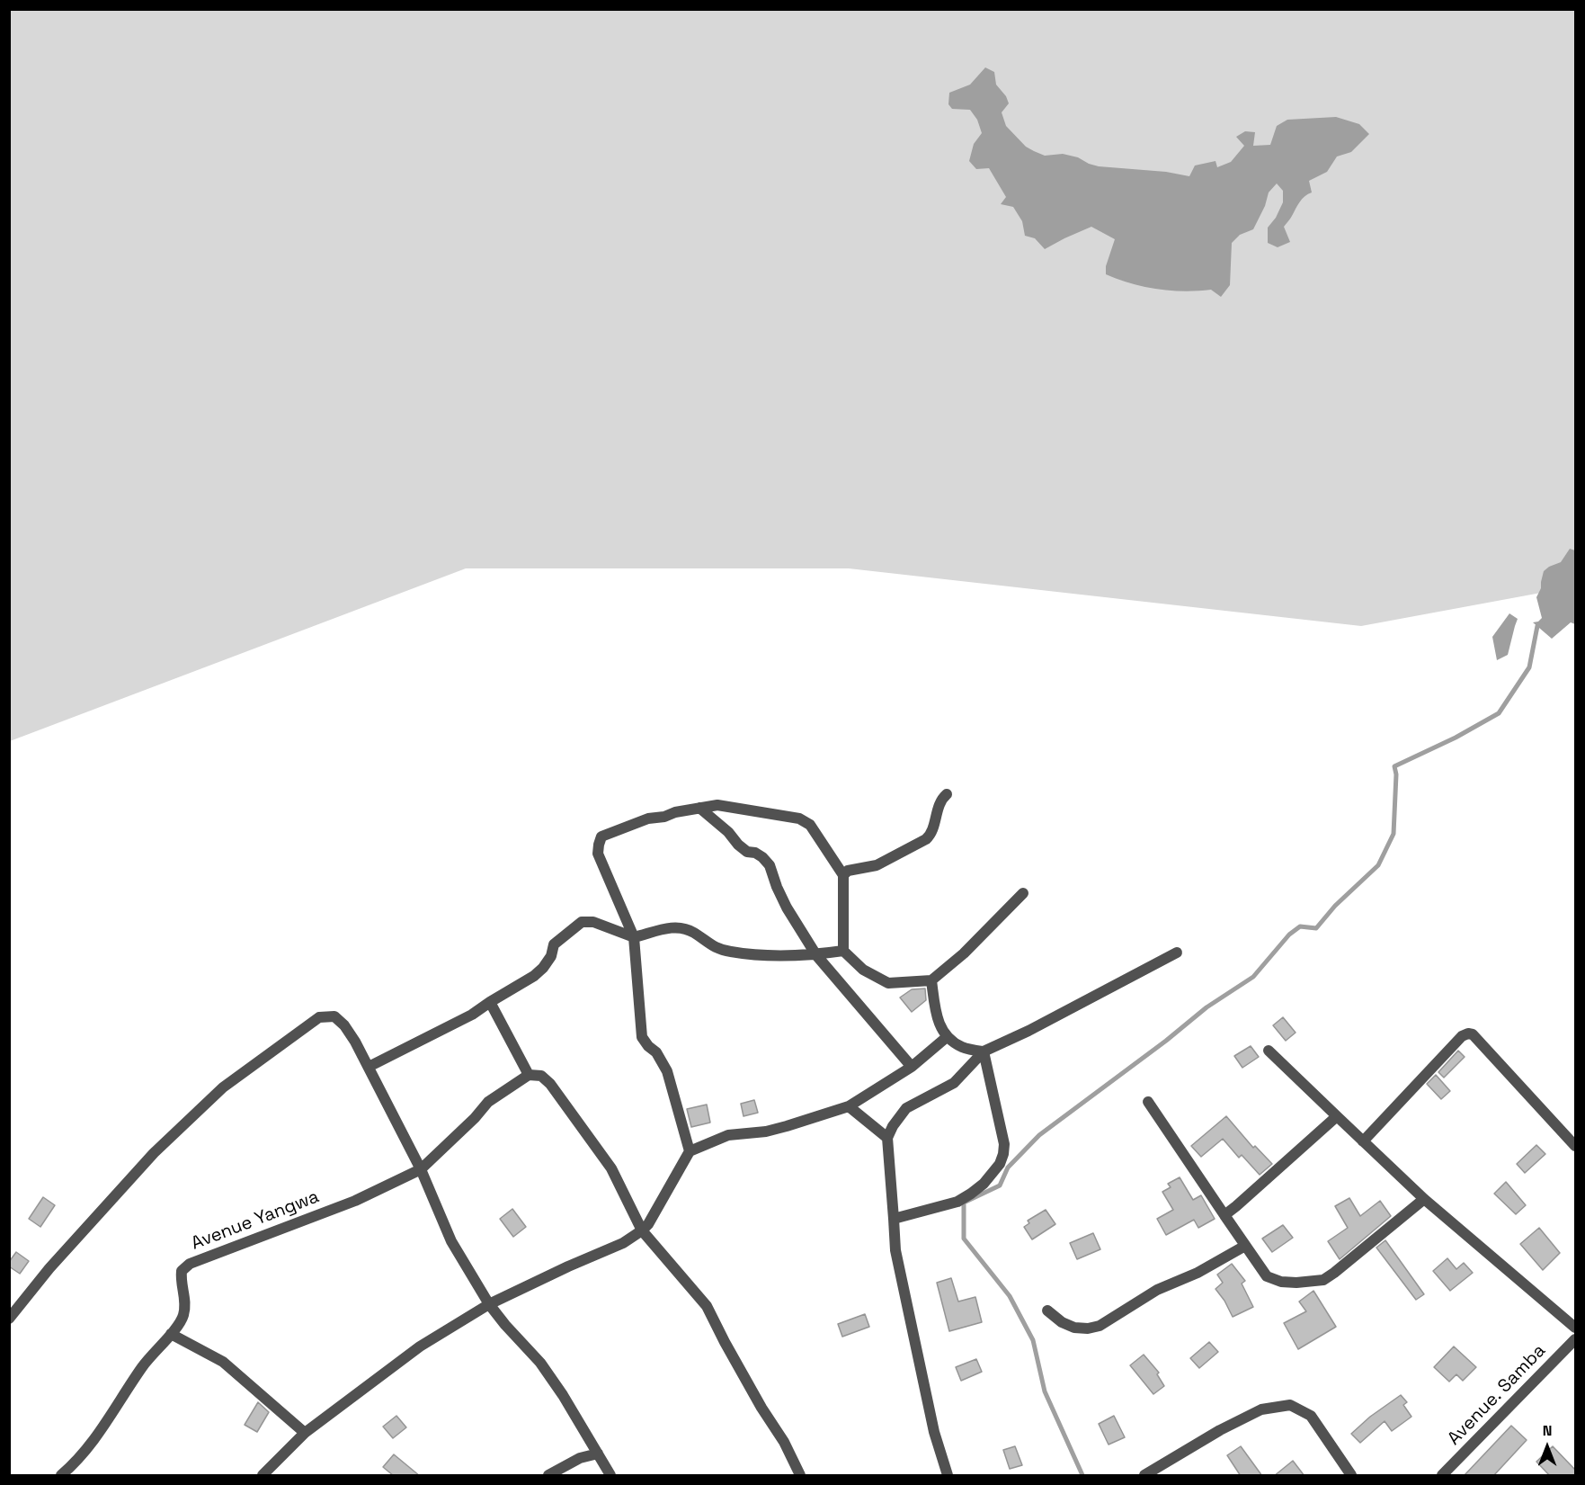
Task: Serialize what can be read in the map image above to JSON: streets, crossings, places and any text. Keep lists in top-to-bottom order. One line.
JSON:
{"streets":{"street":["Avenue Yangwa","Avenue. Samba"]},"north":"top"}
